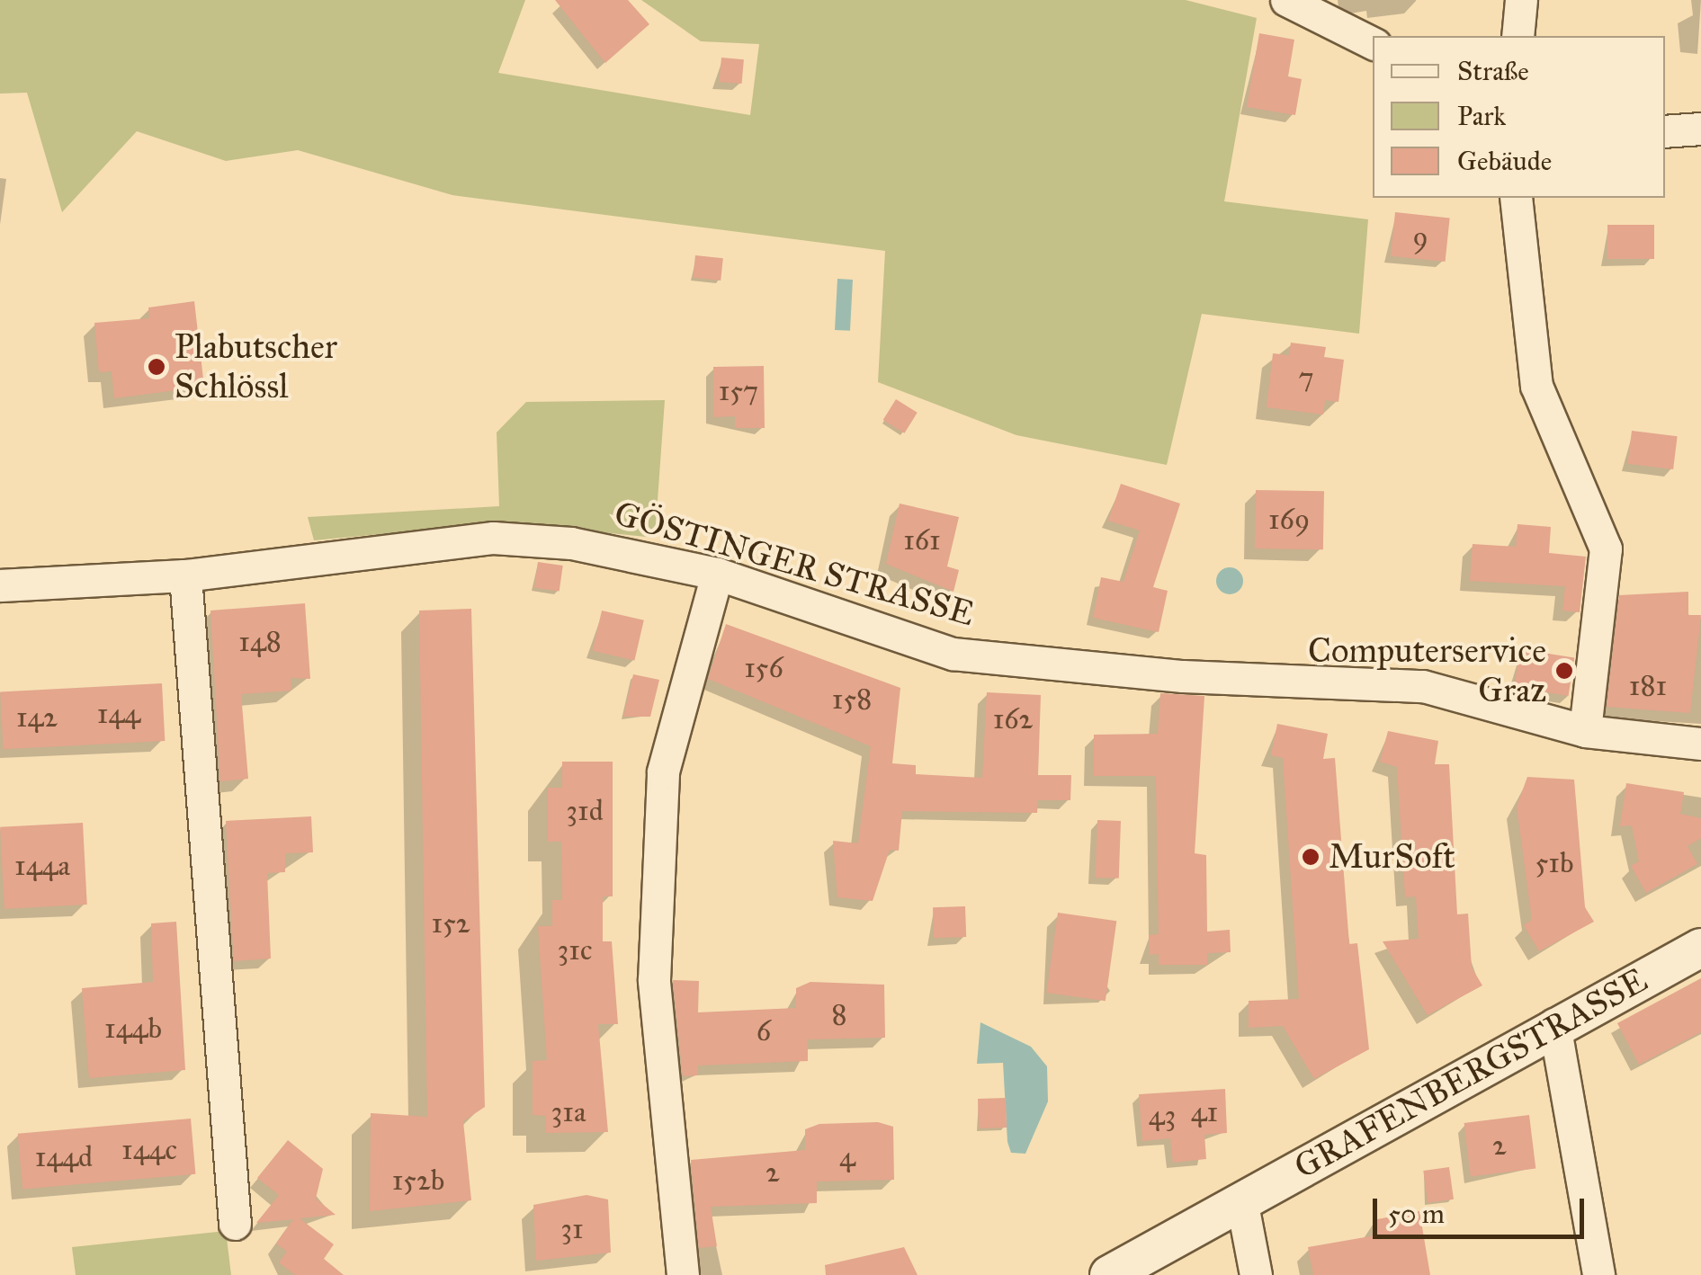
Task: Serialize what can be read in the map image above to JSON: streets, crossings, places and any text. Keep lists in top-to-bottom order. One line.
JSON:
{"streets":{"street":["GÖSTINGER STRASSE","GRAFENBERGSTRASSE"]},"places":["Plabutscher Schlössl","Computerservice Graz","MurSoft"],"house_numbers":["9","7","157","169","161","148","156","181","158","144","142","162","31d","51b","144a","152","31c","8","144b","6","31a","41","43","2","144c","144d","4","2","152b","31"],"legend":["Straße","Park","Gebäude"],"scale_bar":"50 m"}
